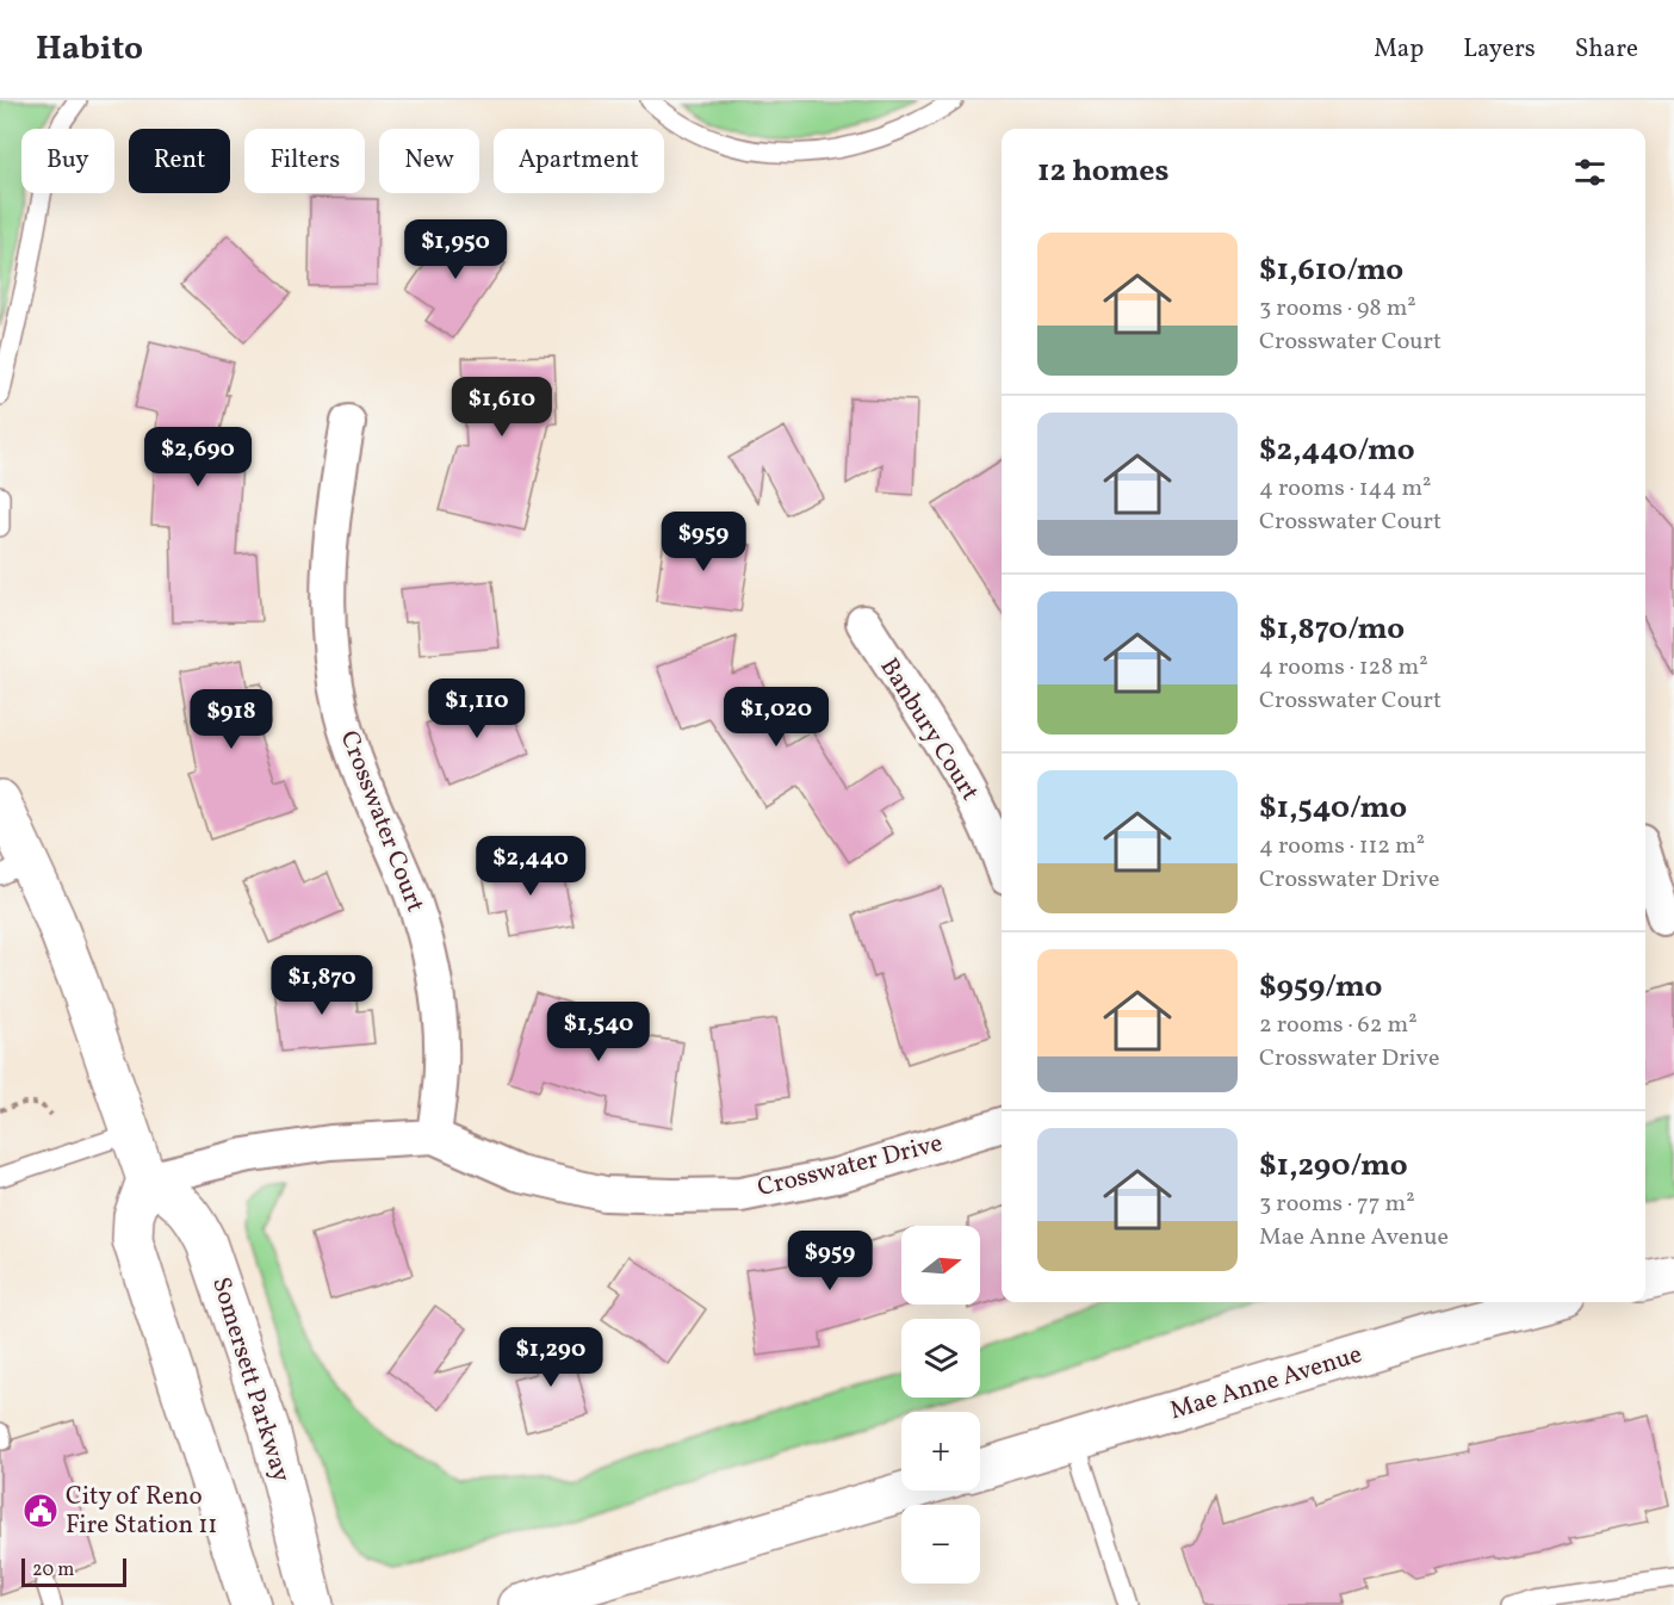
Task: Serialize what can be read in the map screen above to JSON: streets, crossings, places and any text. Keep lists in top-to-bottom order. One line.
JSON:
{"streets":{"main road":["Somersett Parkway","Mae Anne Avenue"],"street":["Banbury Court","Crosswater Court","Crosswater Drive"]},"crossings":[["Crosswater Court","Crosswater Drive"],["Crosswater Drive","Somersett Parkway"]],"places":{"public building":["City of Reno Fire Station 11"]},"scale_bar":"20 m","north":"right","page":{"header":"Habito","nav":["Map","Layers","Share"],"chip":["Buy","Rent","Filters","New","Apartment"],"heading":"12 homes","list":[{"name":"$1,610/mo","note":"3 rooms · 98 m² · Crosswater Court"},{"name":"$2,440/mo","note":"4 rooms · 144 m² · Crosswater Court"},{"name":"$1,870/mo","note":"4 rooms · 128 m² · Crosswater Court"},{"name":"$1,540/mo","note":"4 rooms · 112 m² · Crosswater Drive"},{"name":"$959/mo","note":"2 rooms · 62 m² · Crosswater Drive"},{"name":"$1,290/mo","note":"3 rooms · 77 m² · Mae Anne Avenue"}],"price":["$1,950","$1,610","$2,690","$959","$1,110","$1,020","$918","$2,440","$1,870","$1,540","$959","$1,290"],"map_buttons":["+","−"],"scale":"20 m"}}
